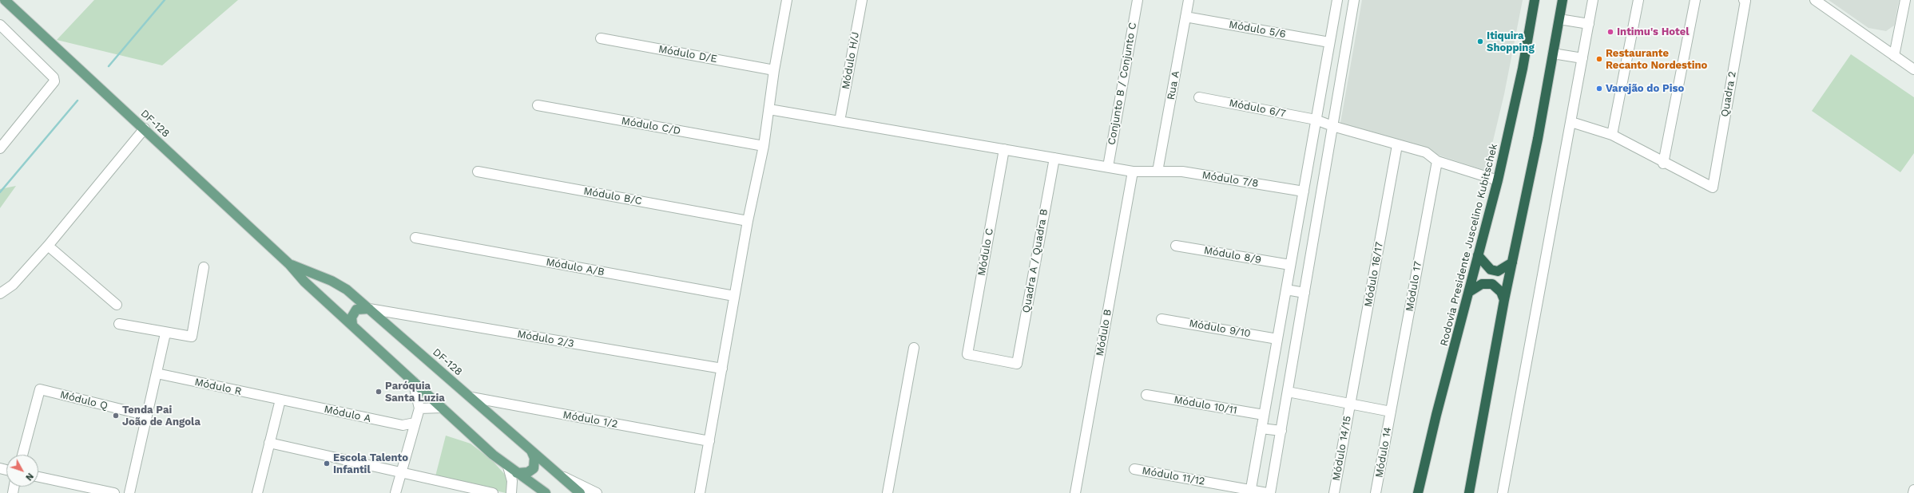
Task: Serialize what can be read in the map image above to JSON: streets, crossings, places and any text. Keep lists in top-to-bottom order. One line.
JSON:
{"streets":{"highway":["Rodovia Presidente Juscelino Kubitschek"],"main road":["DF-128"],"street":["Módulo 5/6","Módulo D/E","Módulo H/J","Conjunto B / Conjunto C","Rua A","Quadra 2","Módulo 6/7","Módulo C/D","Módulo 7/8","Módulo B/C","Módulo C","Módulo 8/9","Quadra A / Quadra B","Módulo A/B","Módulo 16/17","Módulo 17","Módulo 9/10","Módulo B","Módulo 2/3","Módulo R","Módulo Q","Módulo 10/11","Módulo A","Módulo 1/2","Módulo 14/15","Módulo 14","Módulo 11/12"]},"crossings":[["Módulo 5/6","Rua A"],["Módulo H/J","Módulo 7/8"],["Conjunto B / Conjunto C","Módulo 7/8"],["Rua A","Módulo 7/8"],["Módulo 6/7","Rodovia Presidente Juscelino Kubitschek"],["Módulo 6/7","Módulo 16/17"],["Módulo 6/7","Módulo 17"],["DF-128","Módulo 2/3"],["DF-128","Módulo 1/2"],["Módulo 7/8","Módulo C"],["Módulo 7/8","Quadra A / Quadra B"],["Módulo 7/8","Módulo B"],["Módulo C","Quadra A / Quadra B"],["Módulo 16/17","Módulo 14/15"],["Módulo 17","Módulo 14"],["Módulo R","Módulo A"]],"places":["Intimu's Hotel","Itiquira Shopping","Restaurante Recanto Nordestino","Varejão do Piso","Paróquia Santa Luzia","Tenda Pai João de Angola","Escola Talento Infantil"],"north":"bottom right"}
